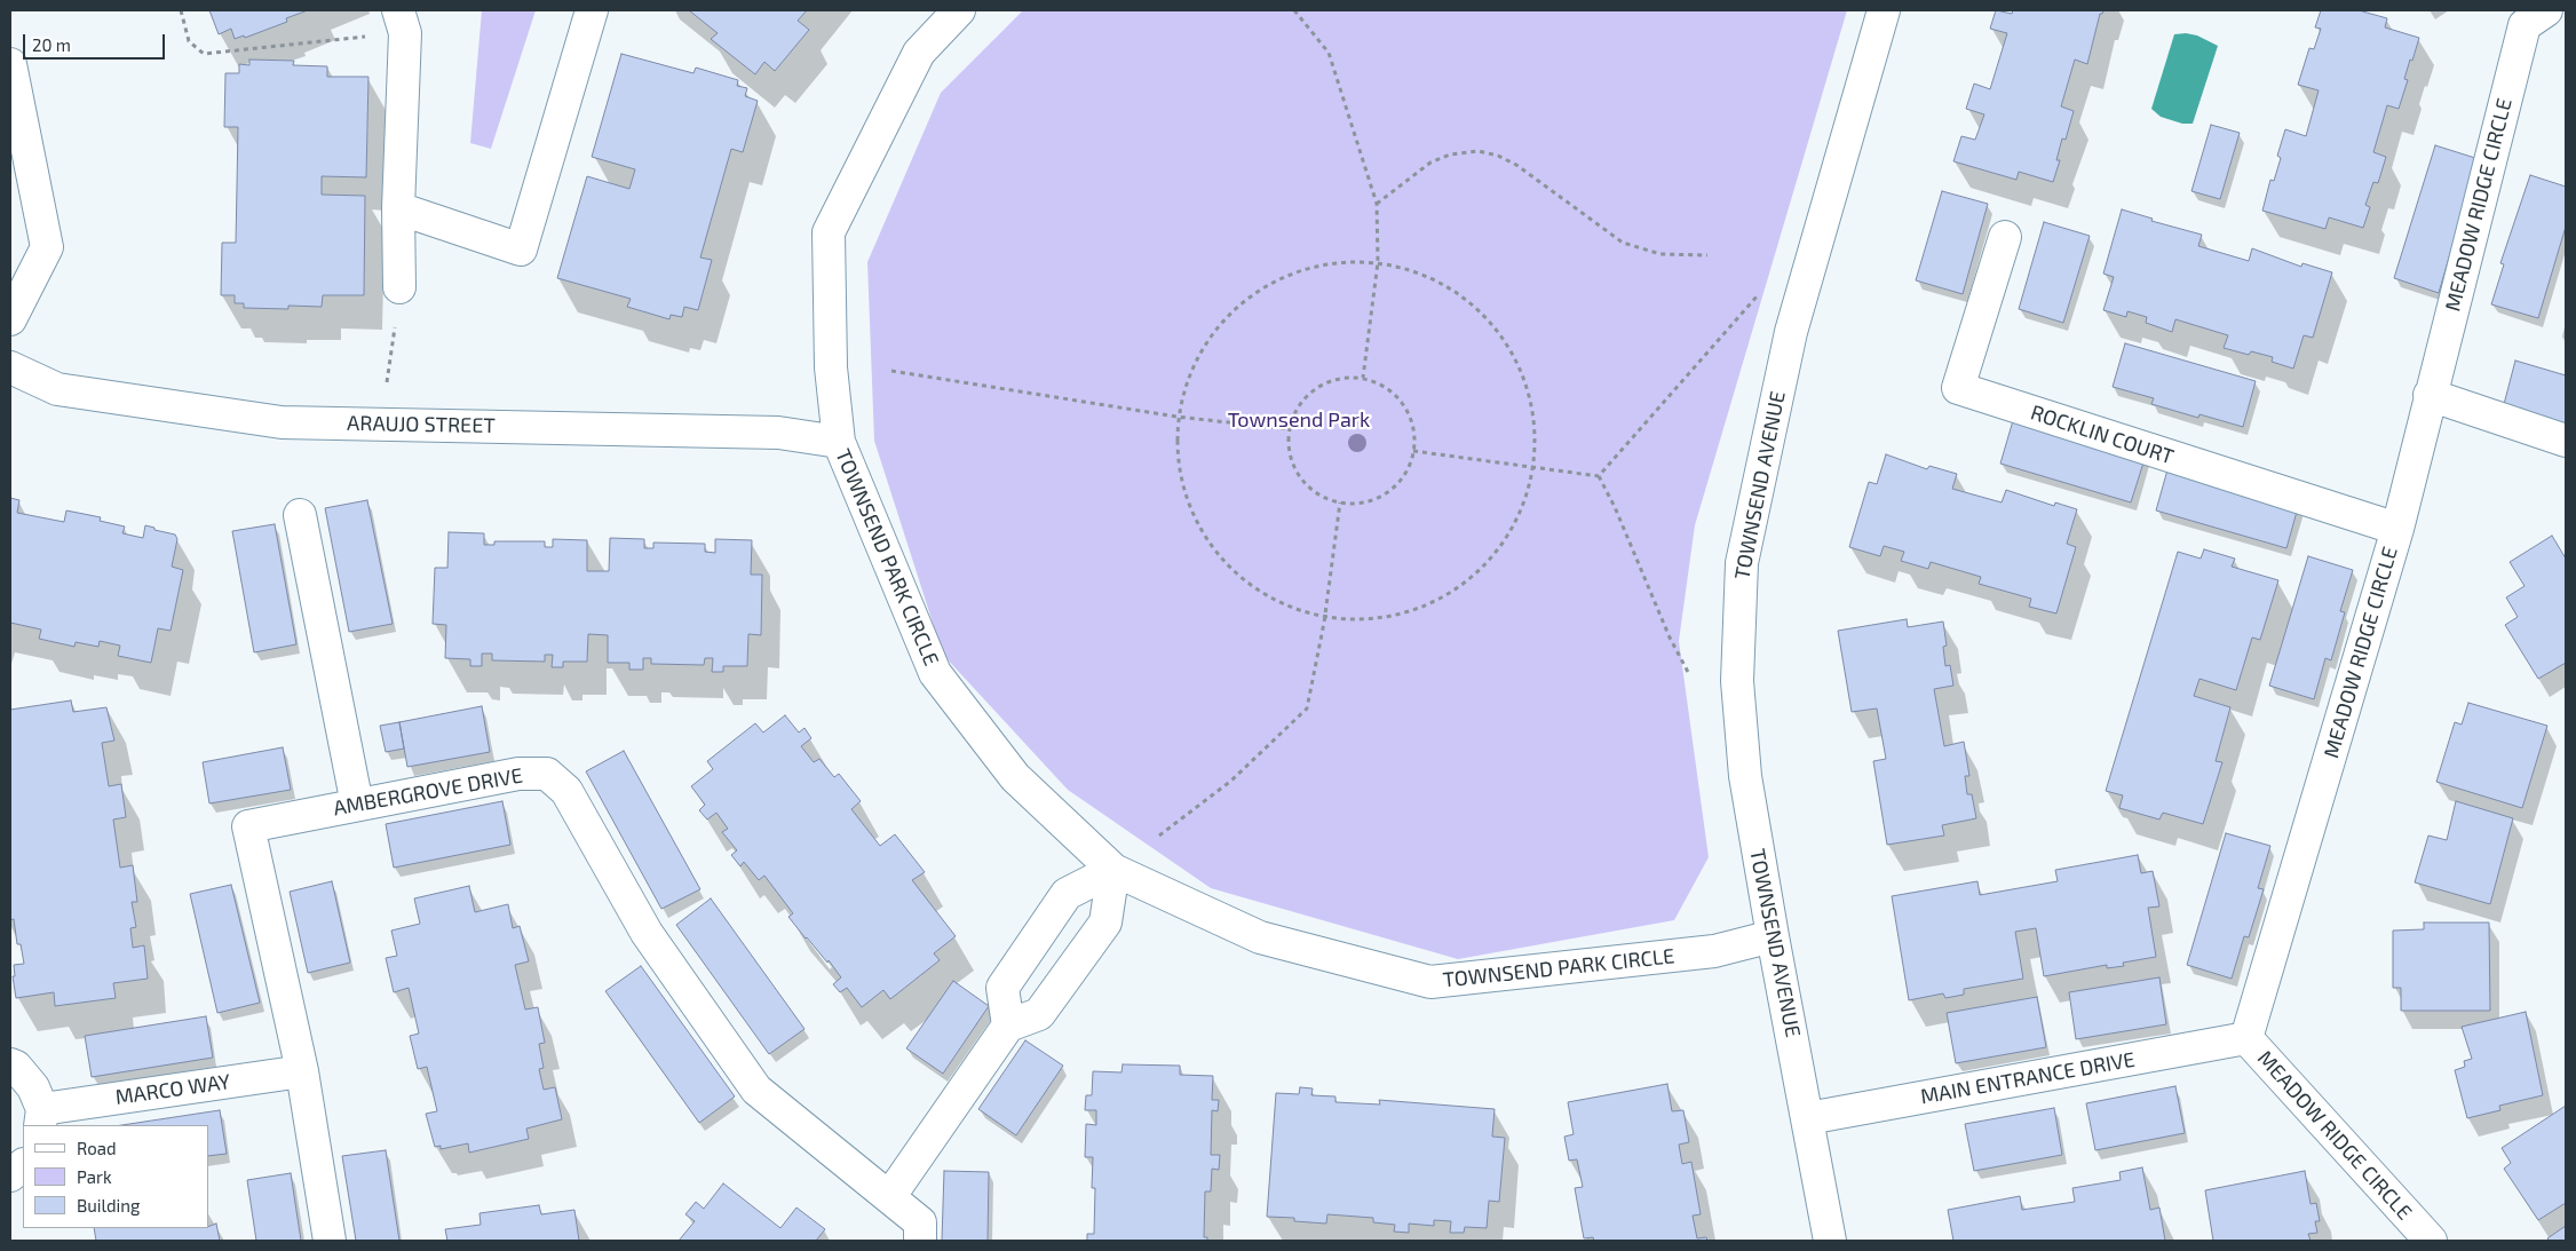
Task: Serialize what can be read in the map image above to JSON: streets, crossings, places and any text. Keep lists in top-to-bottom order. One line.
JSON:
{"streets":{"street":["MEADOW RIDGE CIRCLE","ARAUJO STREET","ROCKLIN COURT","TOWNSEND AVENUE","TOWNSEND PARK CIRCLE","AMBERGROVE DRIVE","MAIN ENTRANCE DRIVE","MARCO WAY"]},"crossings":[["MEADOW RIDGE CIRCLE","ROCKLIN COURT"],["MEADOW RIDGE CIRCLE","MAIN ENTRANCE DRIVE"],["ARAUJO STREET","TOWNSEND PARK CIRCLE"],["TOWNSEND AVENUE","TOWNSEND PARK CIRCLE"],["TOWNSEND AVENUE","MAIN ENTRANCE DRIVE"],["AMBERGROVE DRIVE","MARCO WAY"]],"parks":["Townsend Park"],"legend":["Road","Park","Building"],"scale_bar":"20 m"}
